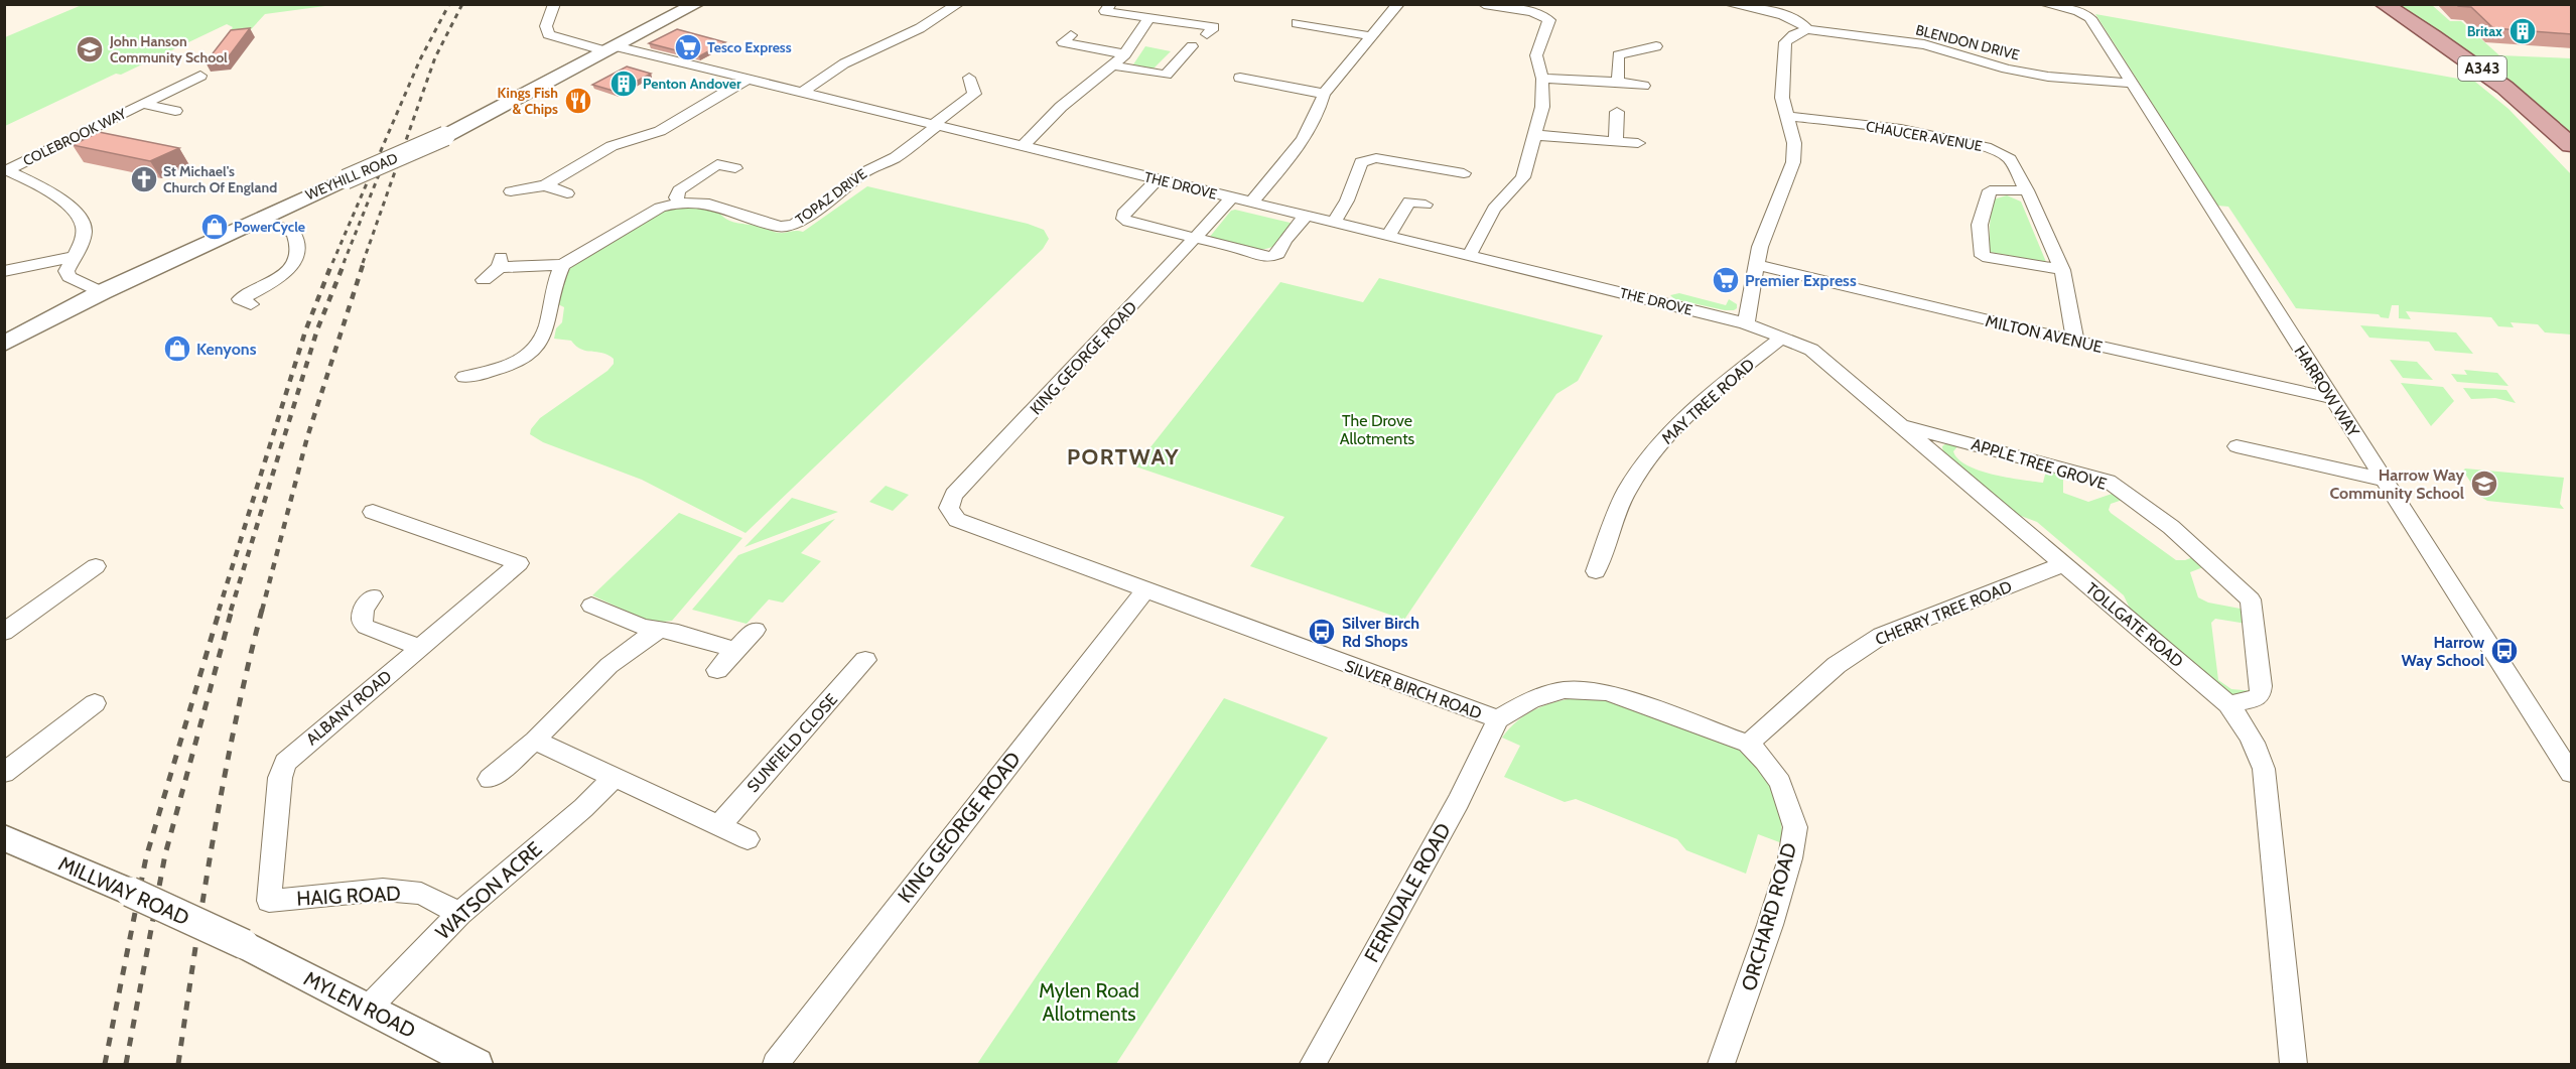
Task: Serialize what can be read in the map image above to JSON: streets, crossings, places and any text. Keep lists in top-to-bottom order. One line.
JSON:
{"streets":{"main road":["A343","WEYHILL ROAD"],"street":["BLENDON DRIVE","CHAUCER AVENUE","COLEBROOK WAY","THE DROVE","TOPAZ DRIVE","MILTON AVENUE","KING GEORGE ROAD","HARROW WAY","MAY TREE ROAD","APPLE TREE GROVE","CHERRY TREE ROAD","TOLLGATE ROAD","SILVER BIRCH ROAD","ALBANY ROAD","SUNFIELD CLOSE","MILLWAY ROAD","WATSON ACRE","FERNDALE ROAD","HAIG ROAD","ORCHARD ROAD","MYLEN ROAD"]},"crossings":[["BLENDON DRIVE","HARROW WAY"],["CHAUCER AVENUE","MILTON AVENUE"],["COLEBROOK WAY","WEYHILL ROAD"],["WEYHILL ROAD","THE DROVE"],["THE DROVE","TOPAZ DRIVE"],["THE DROVE","KING GEORGE ROAD"],["THE DROVE","TOLLGATE ROAD"],["MILTON AVENUE","HARROW WAY"],["KING GEORGE ROAD","SILVER BIRCH ROAD"],["MAY TREE ROAD","TOLLGATE ROAD"],["APPLE TREE GROVE","TOLLGATE ROAD"],["CHERRY TREE ROAD","TOLLGATE ROAD"],["CHERRY TREE ROAD","SILVER BIRCH ROAD"],["CHERRY TREE ROAD","ORCHARD ROAD"],["SILVER BIRCH ROAD","FERNDALE ROAD"],["SILVER BIRCH ROAD","ORCHARD ROAD"],["ALBANY ROAD","HAIG ROAD"],["MILLWAY ROAD","MYLEN ROAD"],["WATSON ACRE","HAIG ROAD"],["WATSON ACRE","MYLEN ROAD"]],"districts":["PORTWAY"],"parks":["The Drove Allotments","Mylen Road Allotments"],"places":{"building":["Britax","Penton Andover"],"supermarket":["Tesco Express","Premier Express"],"school or university":["John Hanson Community School","Harrow Way Community School"],"restaurant":["Kings Fish & Chips"],"church":["St Michael's Church Of England"],"shop":["PowerCycle","Kenyons"],"bus stop":["Silver Birch Rd Shops","Harrow Way School"]}}
